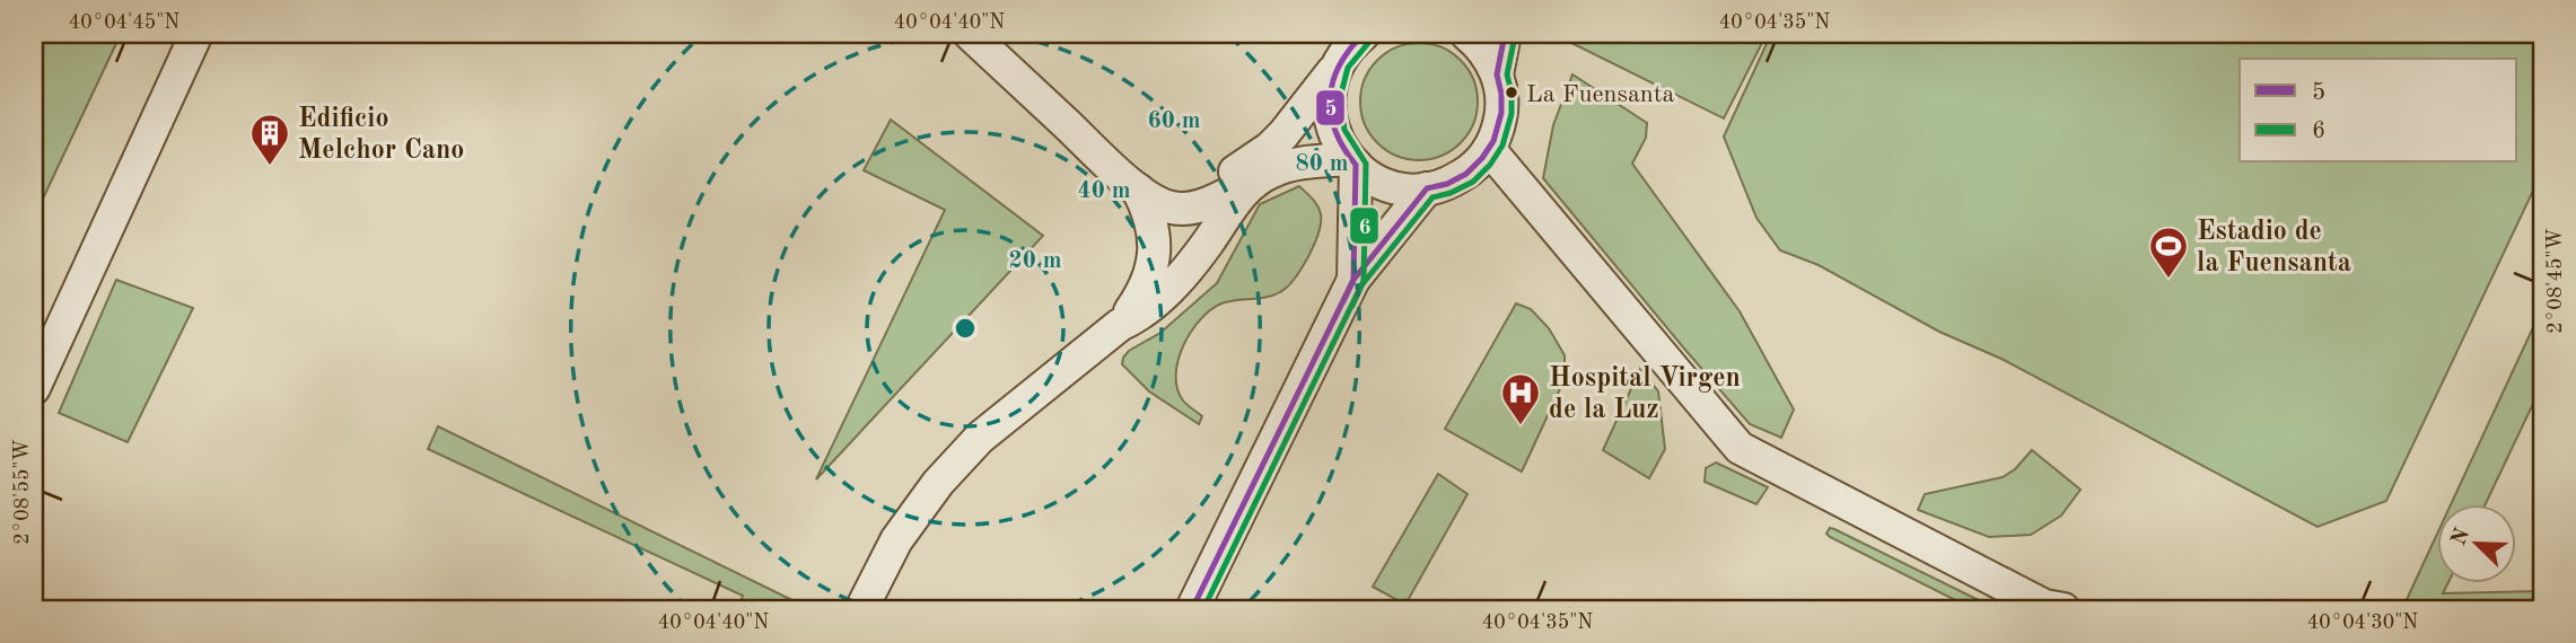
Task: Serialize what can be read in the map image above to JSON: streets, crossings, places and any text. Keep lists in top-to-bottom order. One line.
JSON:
{"places":{"other":["La Fuensanta"],"building":["Edificio Melchor Cano"],"sports":["Estadio de la Fuensanta"],"hospital":["Hospital Virgen de la Luz"]},"lines":["transit line 5","transit line 6"],"legend":["5","6"],"north":"top left","coordinates":["40°04'45\"N","40°04'40\"N","40°04'35\"N","2°08'45\"W","2°08'55\"W","40°04'30\"N"],"rings":["60 m","80 m","40 m","20 m"]}
